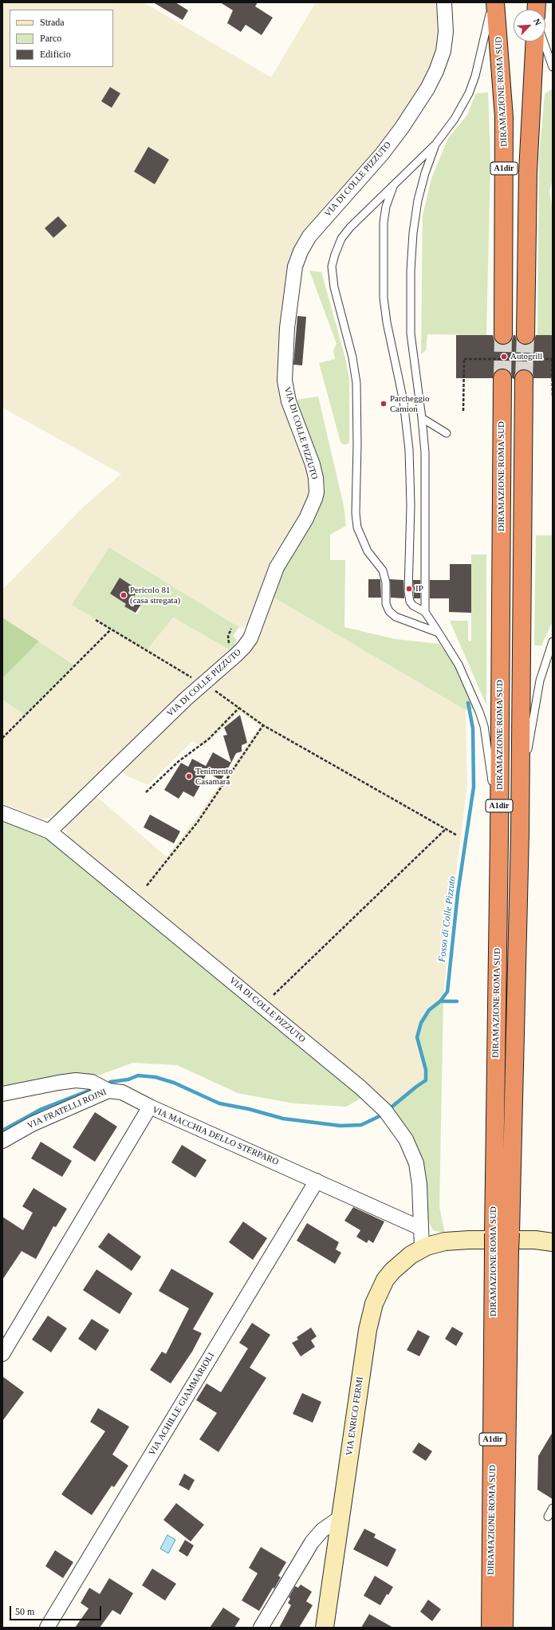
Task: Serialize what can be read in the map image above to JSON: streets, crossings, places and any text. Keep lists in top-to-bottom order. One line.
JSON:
{"streets":{"highway":["DIRAMAZIONE ROMA SUD","A1dir"],"street":["VIA DI COLLE PIZZUTO","VIA FRATELLI ROJNI","VIA MACCHIA DELLO STERPARO","VIA ACHILLE GIAMMARIOLI","VIA ENRICO FERMI"]},"crossings":[["VIA DI COLLE PIZZUTO","VIA MACCHIA DELLO STERPARO"],["VIA DI COLLE PIZZUTO","VIA ENRICO FERMI"],["VIA FRATELLI ROJNI","VIA MACCHIA DELLO STERPARO"],["VIA MACCHIA DELLO STERPARO","VIA ACHILLE GIAMMARIOLI"]],"water":["Fosso di Colle Pizzuto"],"places":["Autogrill","Parcheggio Camion","IP","Pericolo 81 (casa stregata)","Tenimento Casamara"],"legend":["Strada","Parco","Edificio"],"scale_bar":"50 m","north":"top right"}
